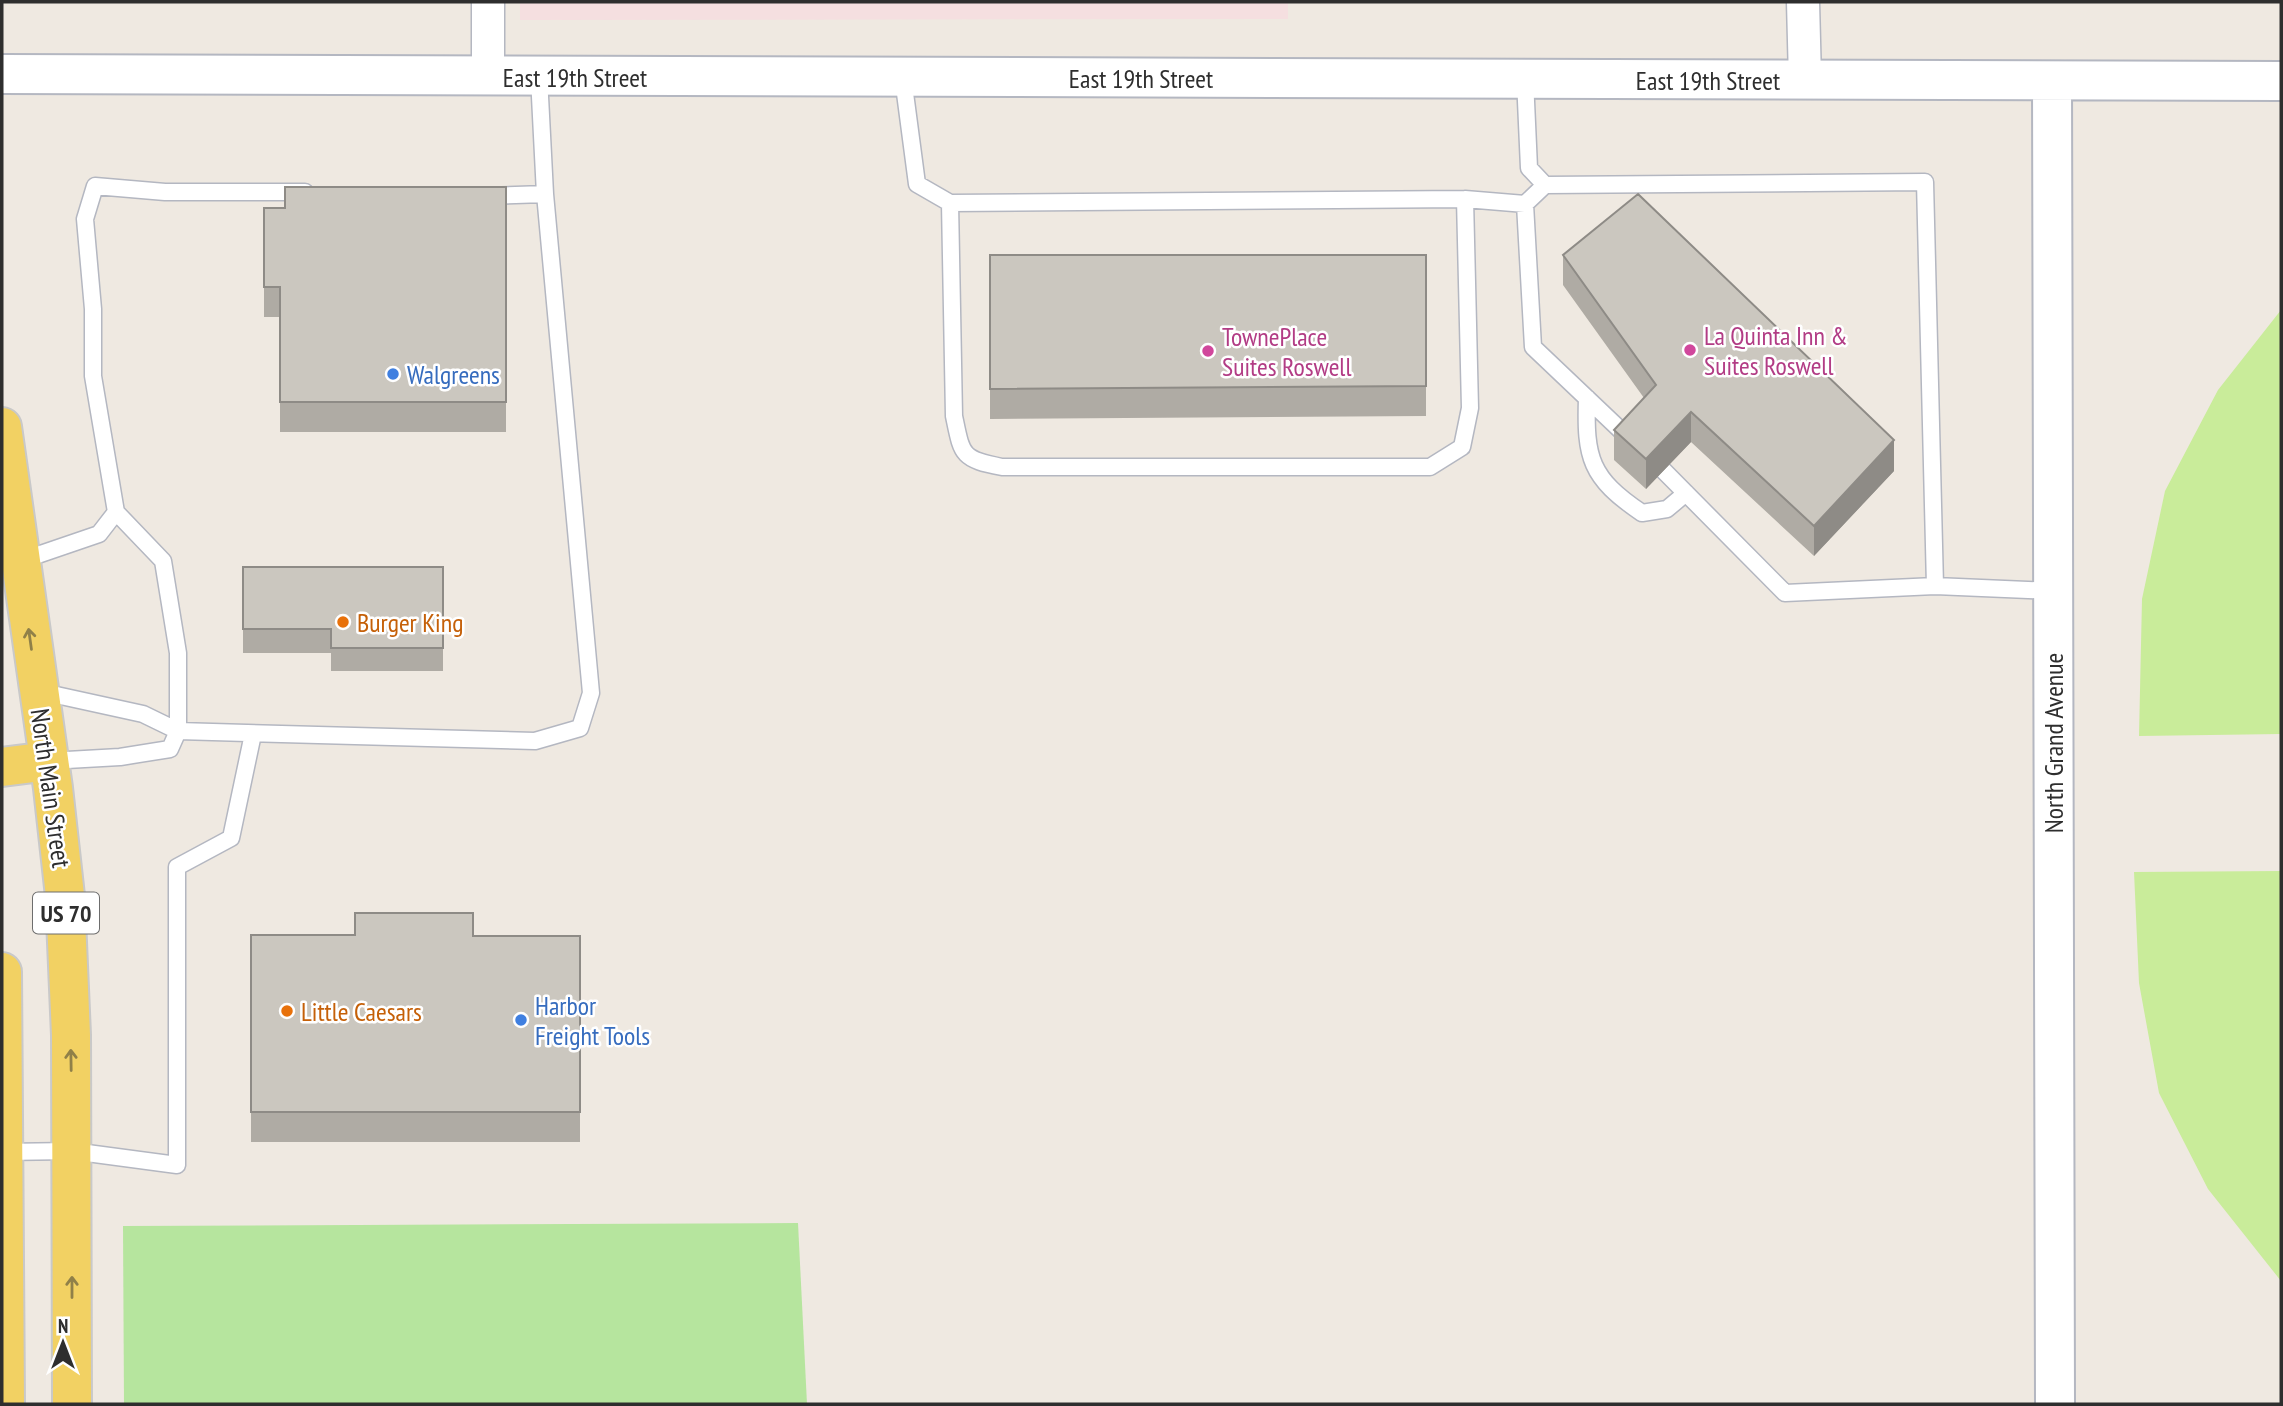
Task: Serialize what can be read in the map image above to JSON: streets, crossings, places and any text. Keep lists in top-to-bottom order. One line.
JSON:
{"streets":{"main road":["North Main Street","US 70"],"street":["East 19th Street","North Grand Avenue"]},"crossings":[["East 19th Street","North Grand Avenue"]],"places":["La Quinta Inn & Suites Roswell","TownePlace Suites Roswell","Walgreens","Burger King","Little Caesars","Harbor Freight Tools"],"north":"top"}
